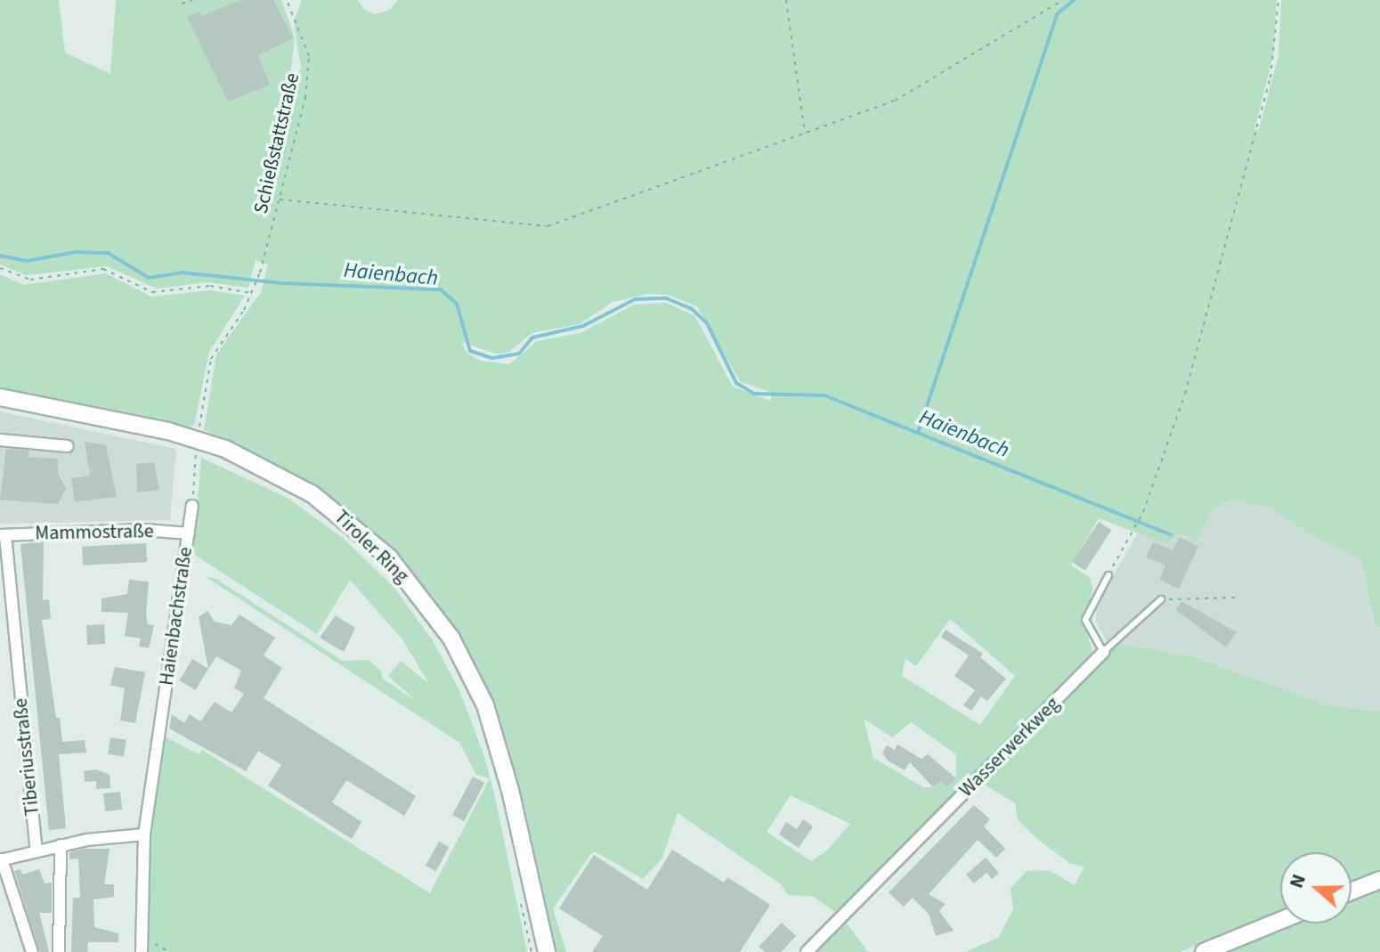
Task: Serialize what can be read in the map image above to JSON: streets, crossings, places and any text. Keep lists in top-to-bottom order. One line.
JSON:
{"streets":{"main road":["Tiroler Ring"],"street":["Mammostraße","Haienbachstraße","Wasserwerkweg","Tiberiusstraße"],"path":["Schießstattstraße"]},"crossings":[["Mammostraße","Haienbachstraße"],["Mammostraße","Tiberiusstraße"]],"water":["Haienbach"],"north":"left"}
